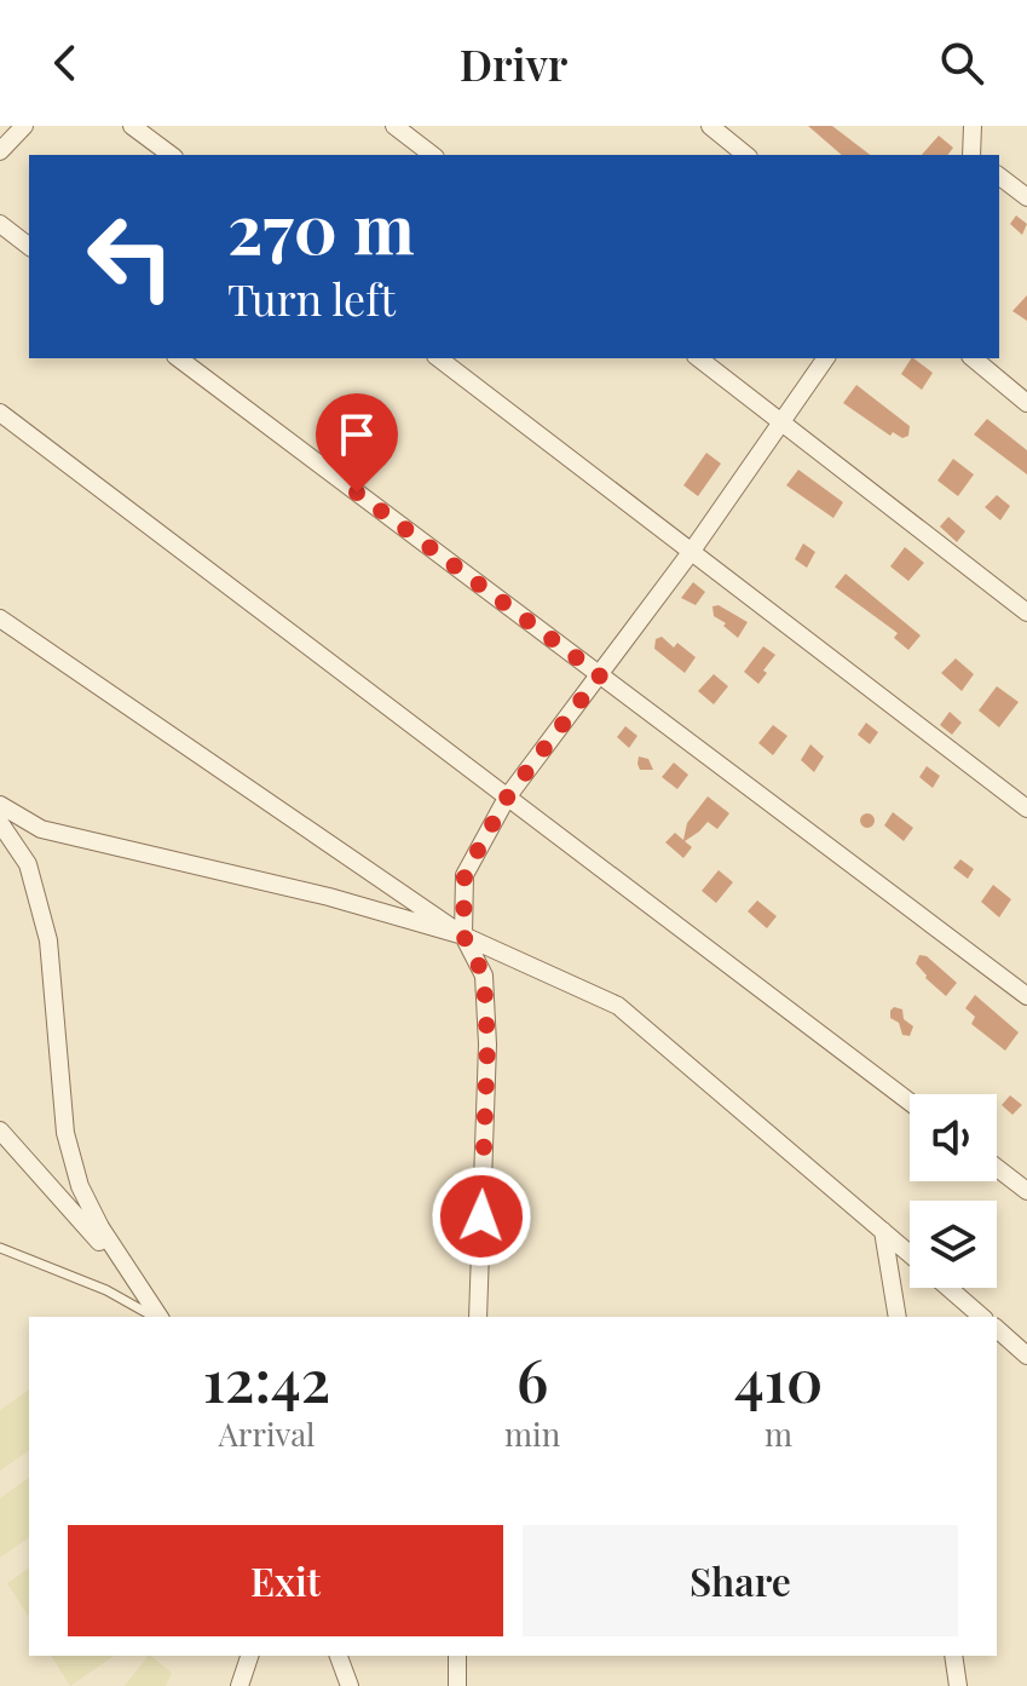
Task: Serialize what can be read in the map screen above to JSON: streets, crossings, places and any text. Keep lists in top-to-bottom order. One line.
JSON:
{"page":{"header":"Drivr","turn":["270 m","Turn left"],"eta":["12:42","Arrival","6","min","410","m"],"buttons":["Exit","Share"]}}
